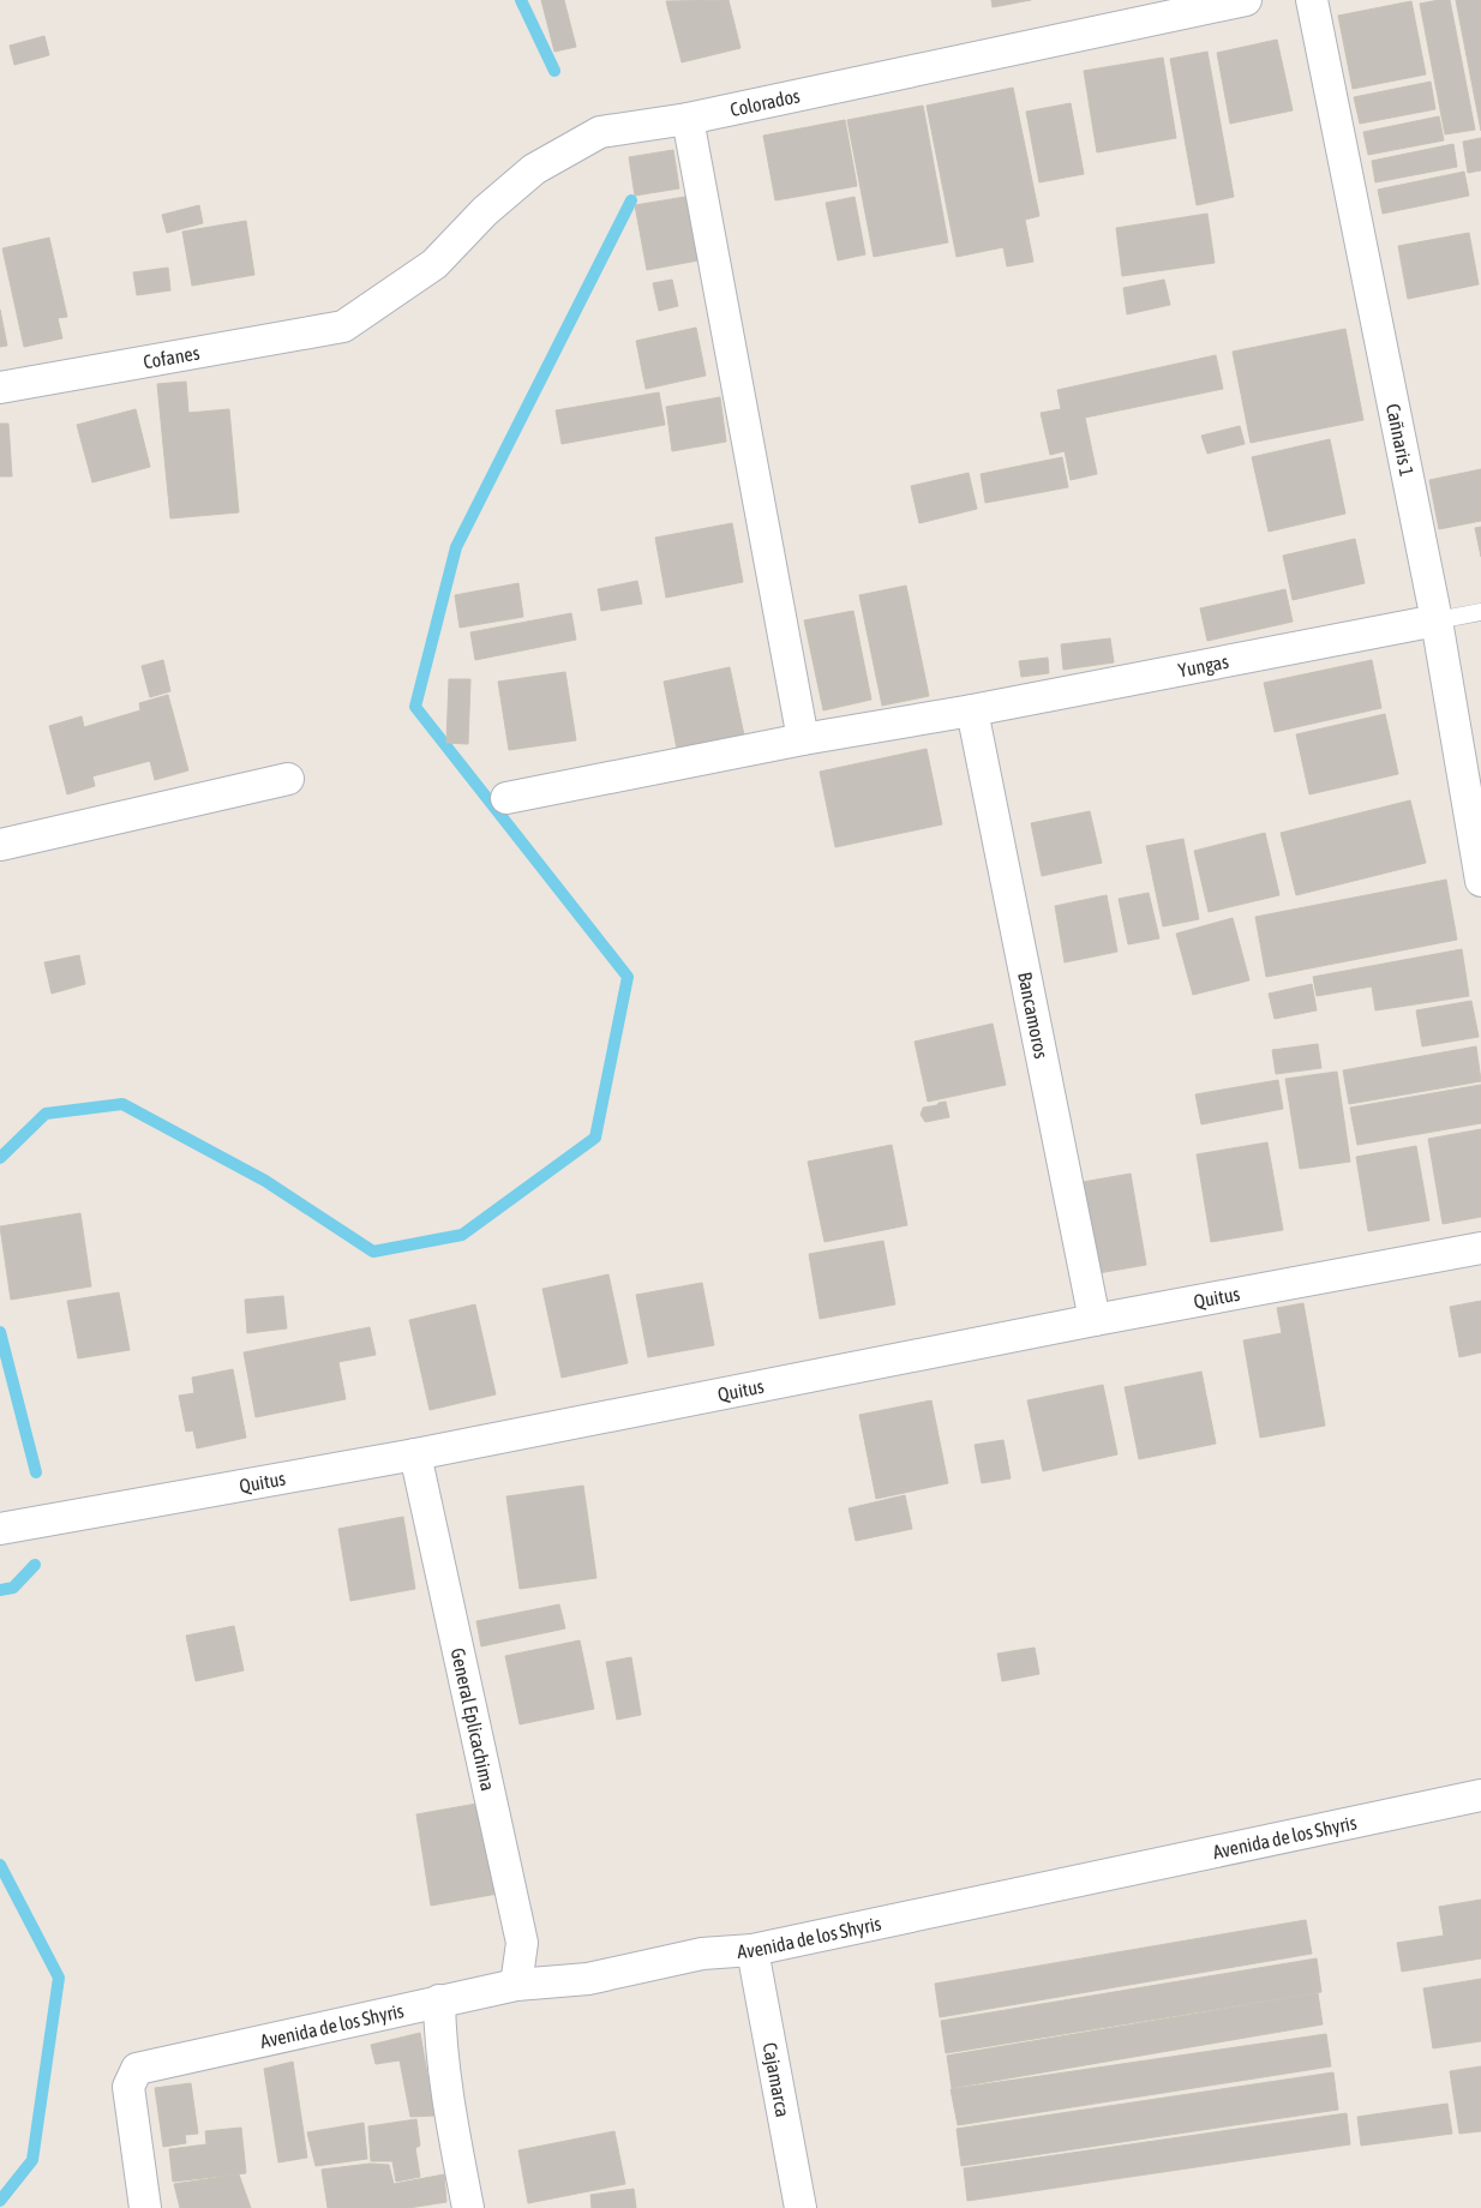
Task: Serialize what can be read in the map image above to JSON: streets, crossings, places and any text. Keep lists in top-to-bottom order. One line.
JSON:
{"streets":{"street":["Colorados","Cofanes","Cañnaris 1","Yungas","Bancamoros","Quitus","General Eplicachima","Avenida de los Shyris","Cajamarca"]},"crossings":[["Colorados","Cofanes"],["Cañnaris 1","Yungas"],["Yungas","Bancamoros"],["Bancamoros","Quitus"],["Quitus","General Eplicachima"],["General Eplicachima","Avenida de los Shyris"],["Avenida de los Shyris","Cajamarca"]]}
